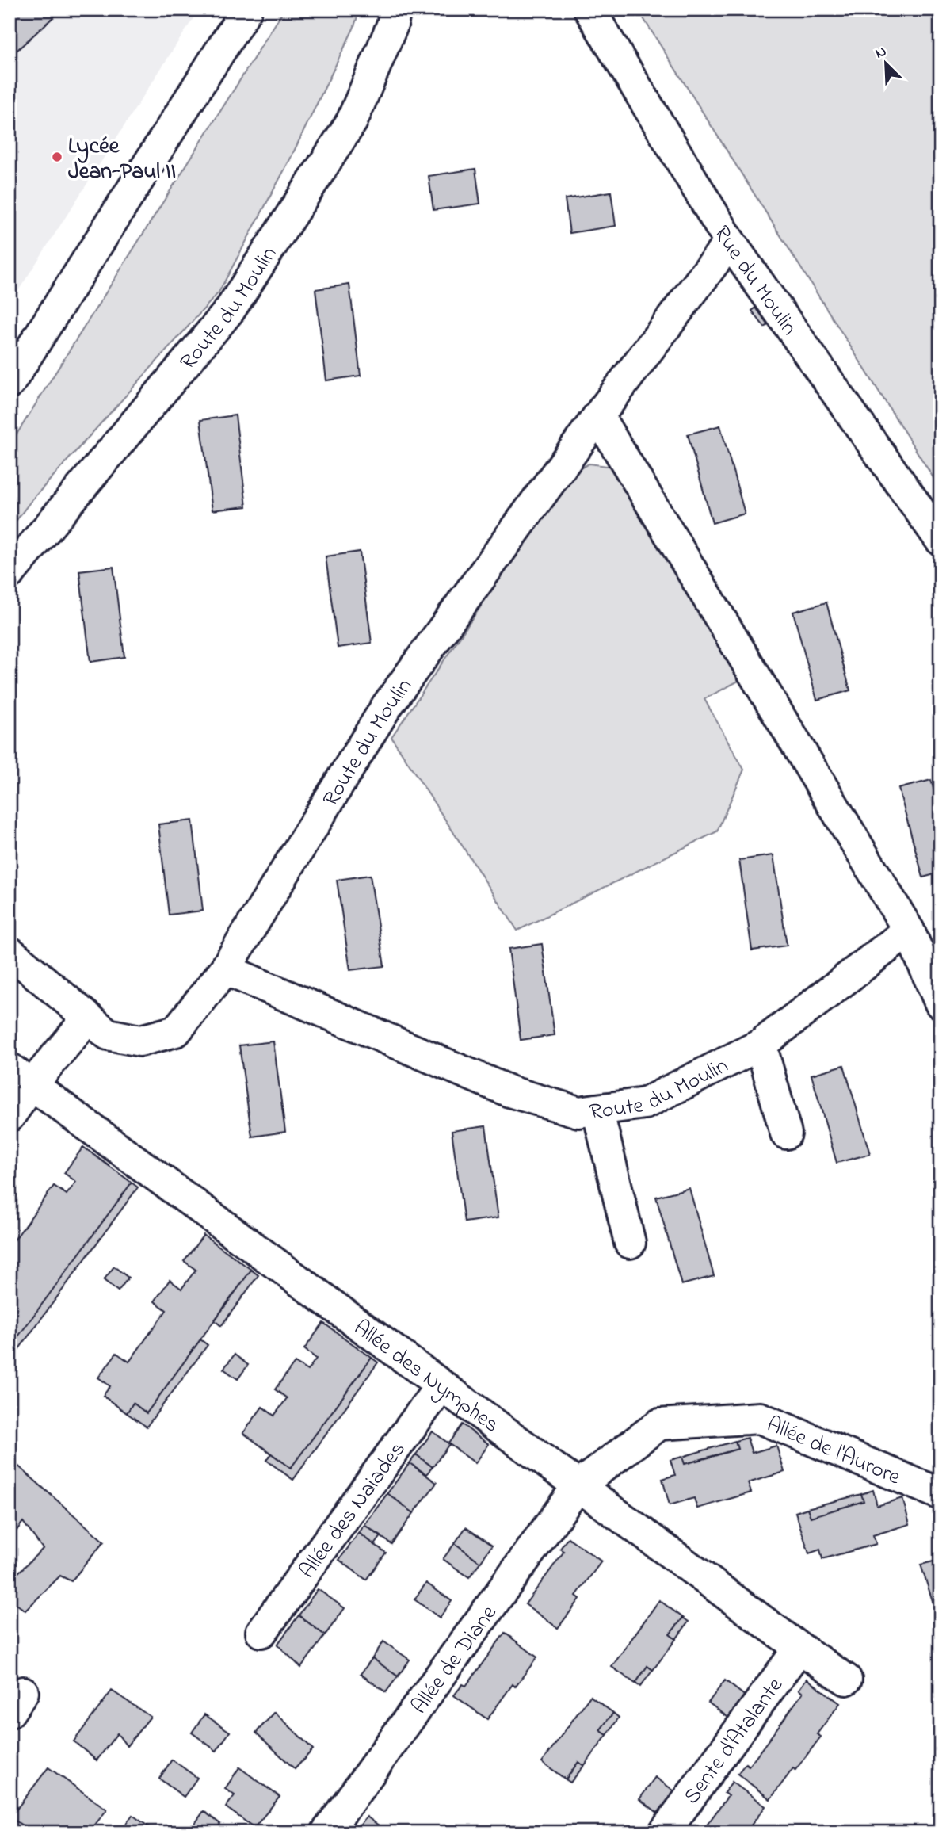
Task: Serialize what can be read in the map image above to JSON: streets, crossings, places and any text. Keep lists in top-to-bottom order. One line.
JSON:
{"streets":{"street":["Rue du Moulin","Route du Moulin","Allée des Nymphes","Allée de l'Aurore","Allée des Naiades","Allée de Diane","Sente d'Atalante"]},"crossings":[["Rue du Moulin","Route du Moulin"],["Allée des Nymphes","Allée de l'Aurore"],["Allée des Nymphes","Allée des Naiades"],["Allée des Nymphes","Allée de Diane"],["Allée des Nymphes","Sente d'Atalante"],["Allée de l'Aurore","Allée de Diane"]],"places":["Lycée Jean-Paul II"],"north":"top left"}
